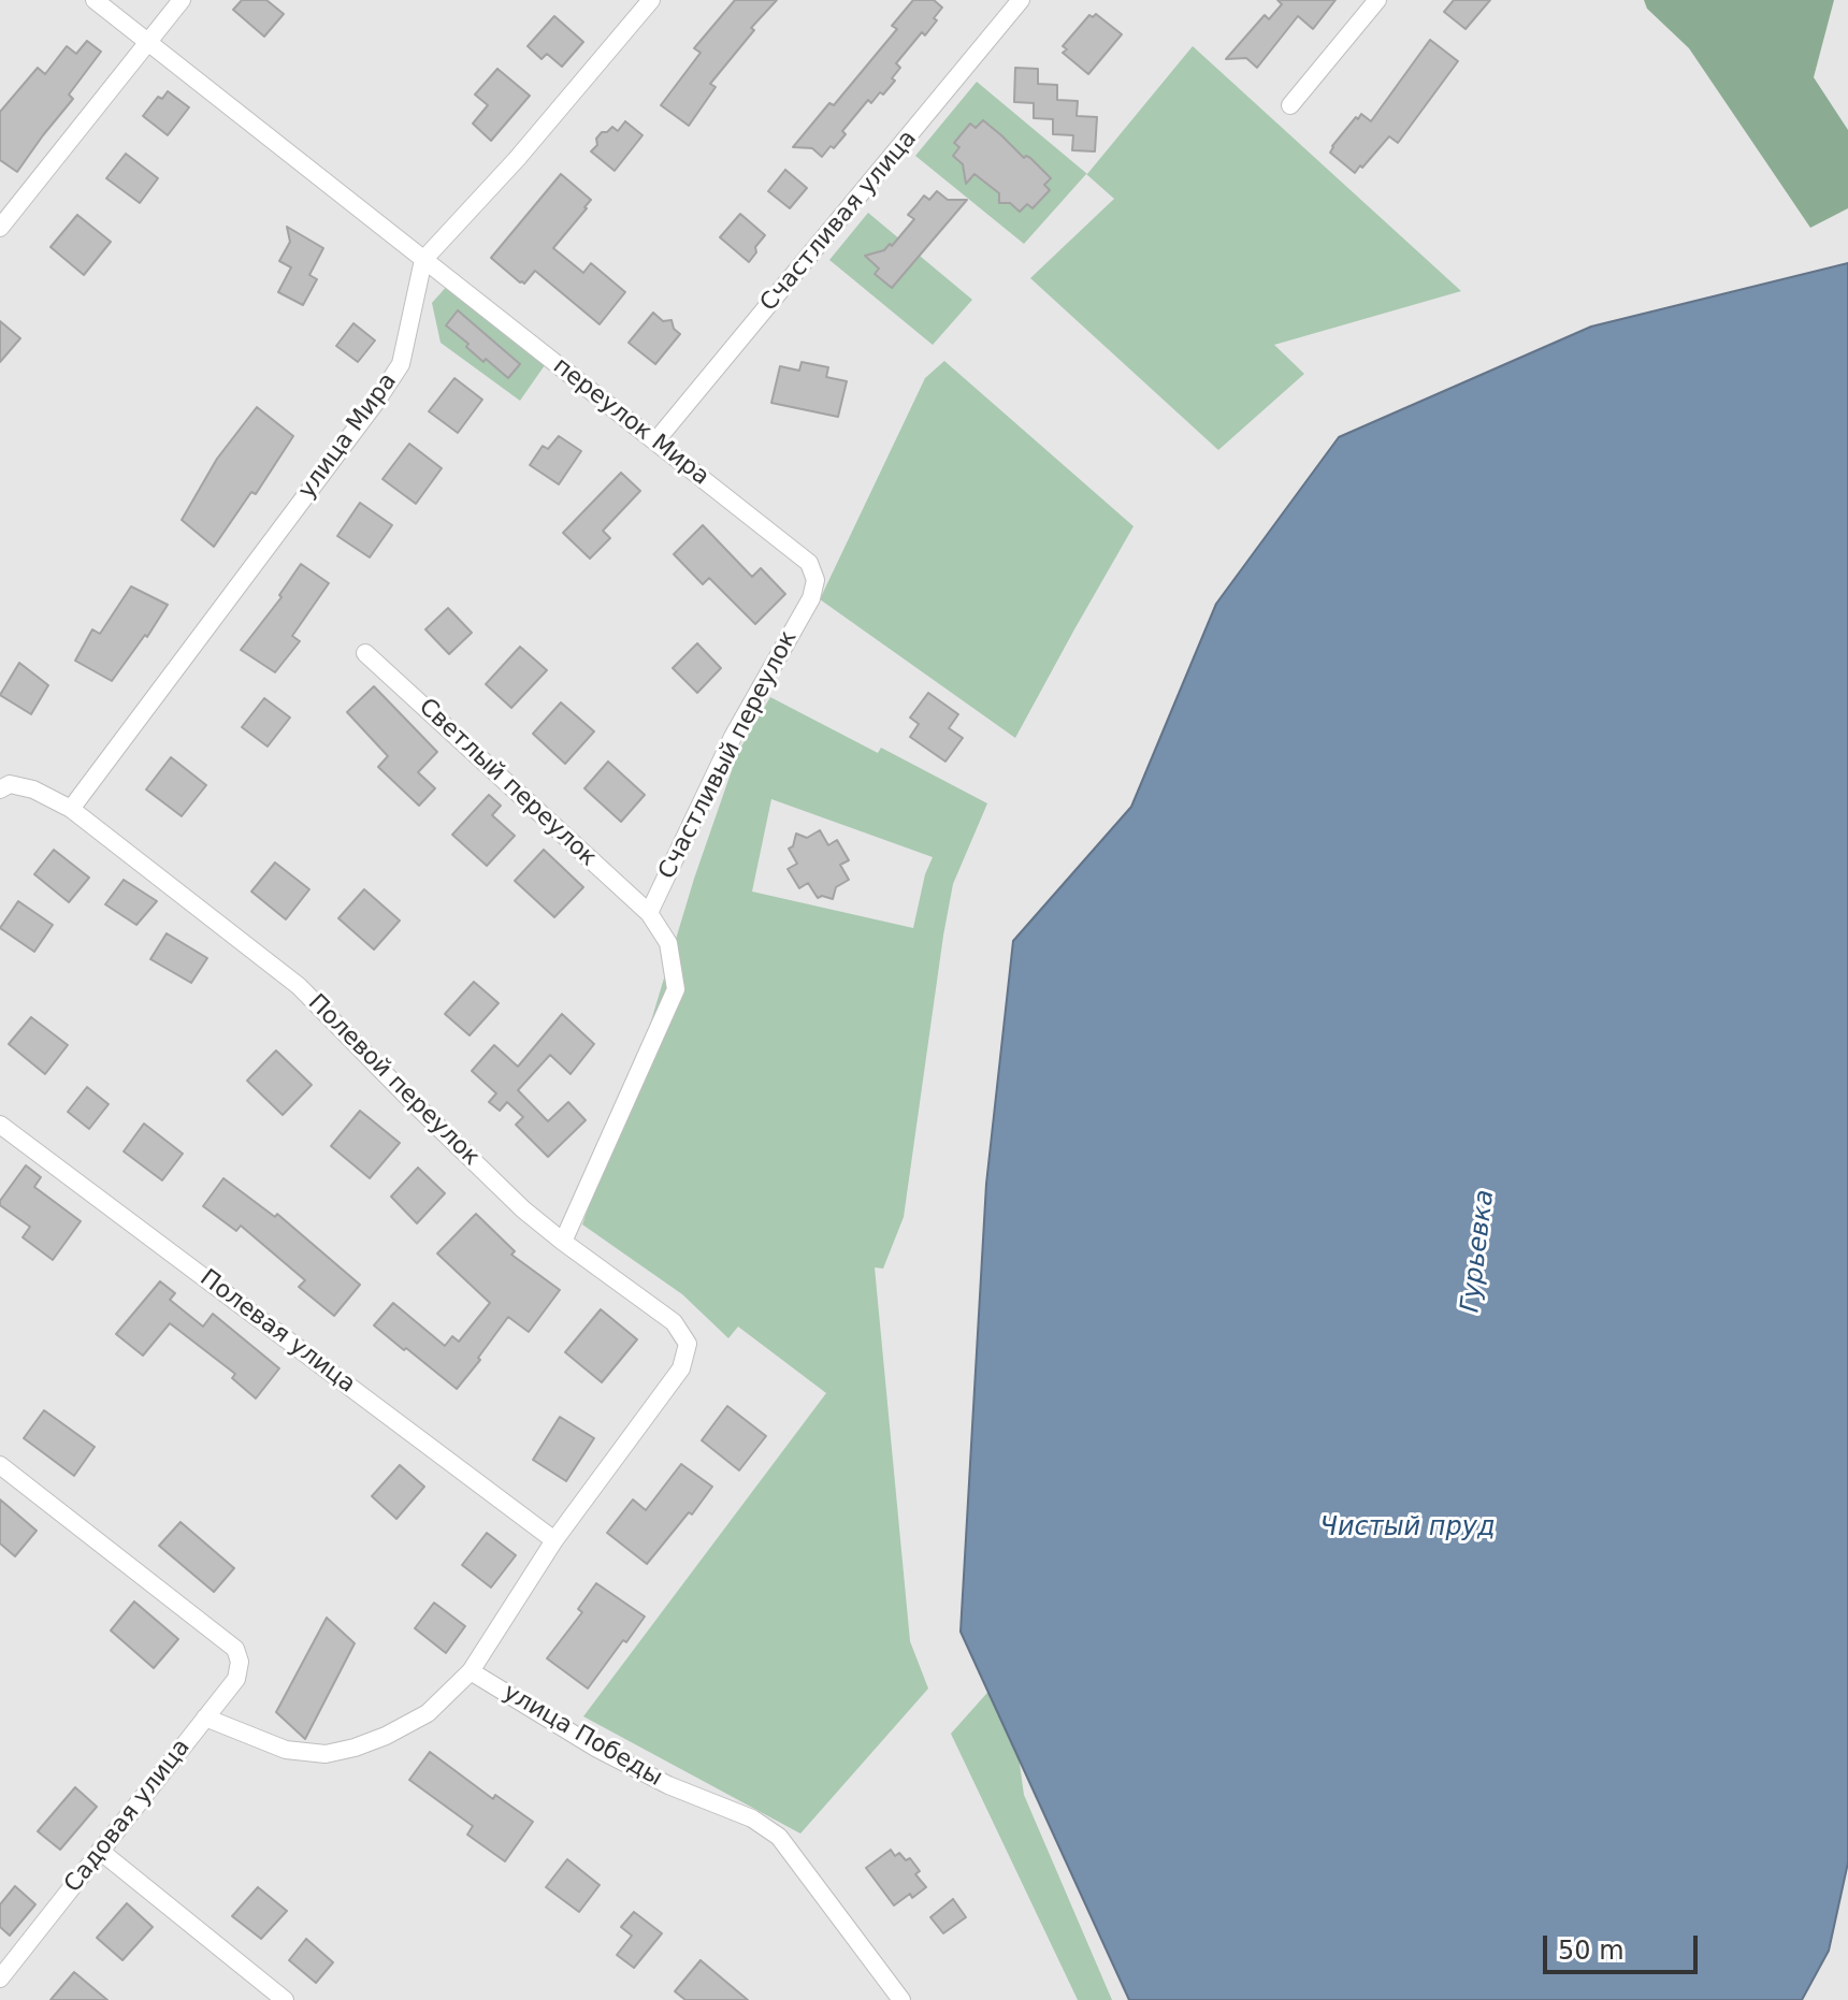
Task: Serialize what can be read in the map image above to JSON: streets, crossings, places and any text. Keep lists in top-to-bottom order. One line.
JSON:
{"streets":{"street":["Счастливая улица","переулок Мира","улица Мира","Счастливый переулок","Светлый переулок","Полевой переулок","Полевая улица","улица Победы","Садовая улица"]},"crossings":[["Счастливая улица","переулок Мира"],["переулок Мира","улица Мира"],["переулок Мира","Счастливый переулок"],["улица Мира","Полевой переулок"],["Счастливый переулок","Светлый переулок"],["Светлый переулок","Полевой переулок"],["Полевой переулок","Полевая улица"]],"water":["Гурьевка","Чистый пруд"],"scale_bar":"50 m"}
